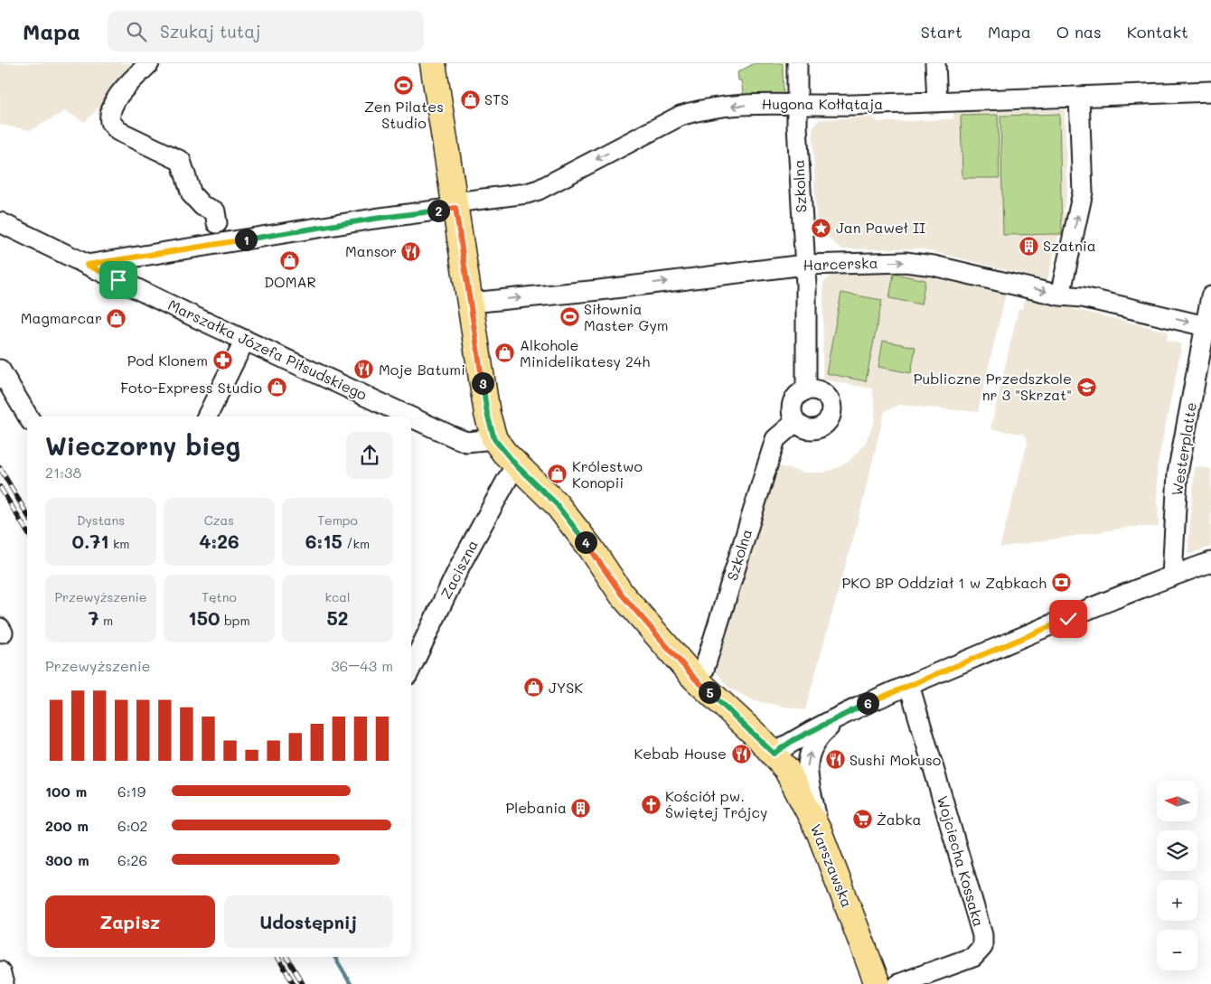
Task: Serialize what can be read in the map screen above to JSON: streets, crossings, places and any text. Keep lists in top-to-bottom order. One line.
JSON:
{"streets":{"main road":["Warszawska"],"street":["Hugona Kołłątaja","Szkolna","Harcerska","Marszałka Józefa Piłsudskiego","Westerplatte","Zaciszna","Wojciecha Kossaka"]},"crossings":[["Hugona Kołłątaja","Szkolna"],["Hugona Kołłątaja","Marszałka Józefa Piłsudskiego"],["Szkolna","Harcerska"],["Harcerska","Westerplatte"]],"one_way":["Harcerska"],"places":{"sports":["Zen Pilates Studio","Siłownia Master Gym"],"shop":["STS","DOMAR","Magmarcar","Alkohole Minidelikatesy 24h","Foto-Express Studio","Królestwo Konopii","JYSK"],"place":["Jan Paweł II"],"building":["Szatnia","Plebania"],"restaurant":["Mansor","Moje Batumi","Kebab House","Sushi Mokuso"],"pharmacy":["Pod Klonem"],"school or university":["Publiczne Przedszkole nr 3 \"Skrzat\""],"bank":["PKO BP Oddział 1 w Ząbkach"],"church":["Kościół pw. Świętej Trójcy"],"supermarket":["Żabka"]},"north":"left","page":{"header":"Mapa","search":"Szukaj tutaj","nav":["Start","Mapa","O nas","Kontakt"],"pins":["2","1","3","4","5","6"],"heading":["Wieczorny bieg","21:38"],"stats":[["Dystans","0.71 km"],["Czas","4:26"],["Tempo","6:15 /km"],["Przewyższenie","7 m"],["Tętno","150 bpm"],["kcal","52"]],"chart":["Przewyższenie","36–43 m"],"list":[{"name":"100 m","note":"6:19"},{"name":"200 m","note":"6:02"},{"name":"300 m","note":"6:26"}],"map_buttons":["+","−"],"buttons":["Zapisz","Udostępnij"]}}
